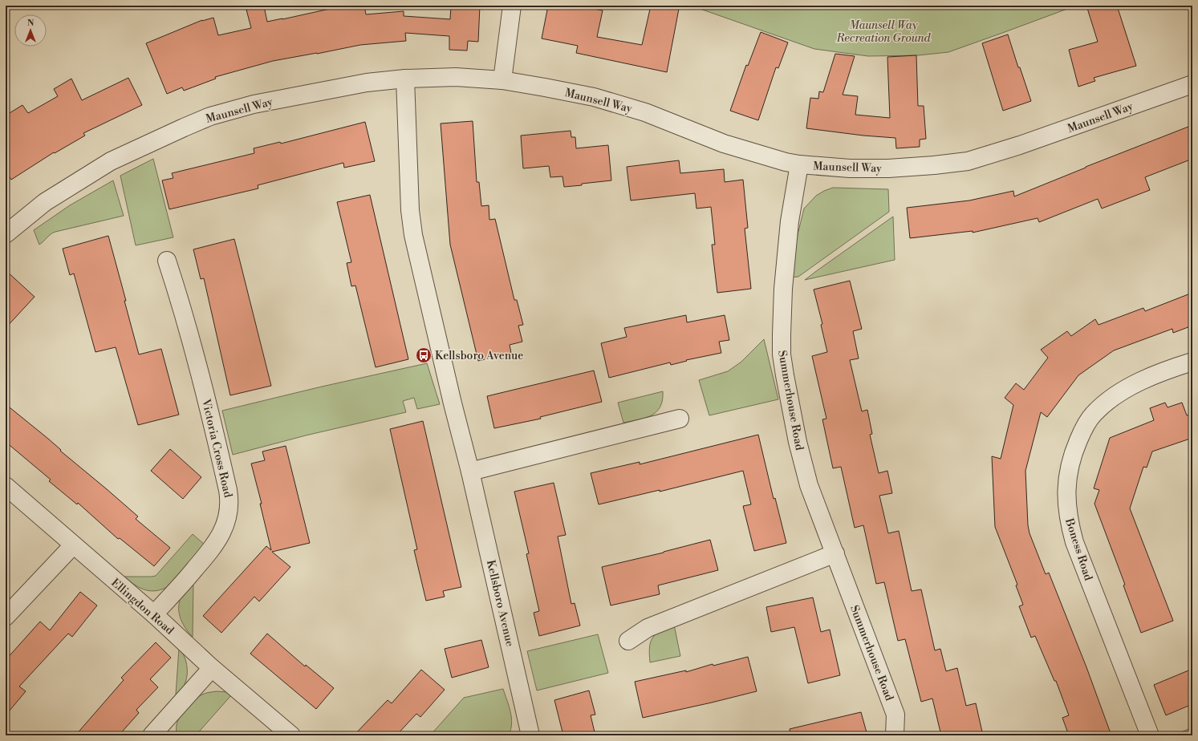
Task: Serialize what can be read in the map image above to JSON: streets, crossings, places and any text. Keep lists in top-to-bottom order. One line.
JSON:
{"streets":{"street":["Maunsell Way","Summerhouse Road","Victoria Cross Road","Boness Road","Kellsboro Avenue","Ellingdon Road"]},"crossings":[["Maunsell Way","Summerhouse Road"],["Maunsell Way","Kellsboro Avenue"],["Victoria Cross Road","Ellingdon Road"]],"parks":["Maunsell Way Recreation Ground"],"places":{"bus stop":["Kellsboro Avenue"]},"north":"top"}
